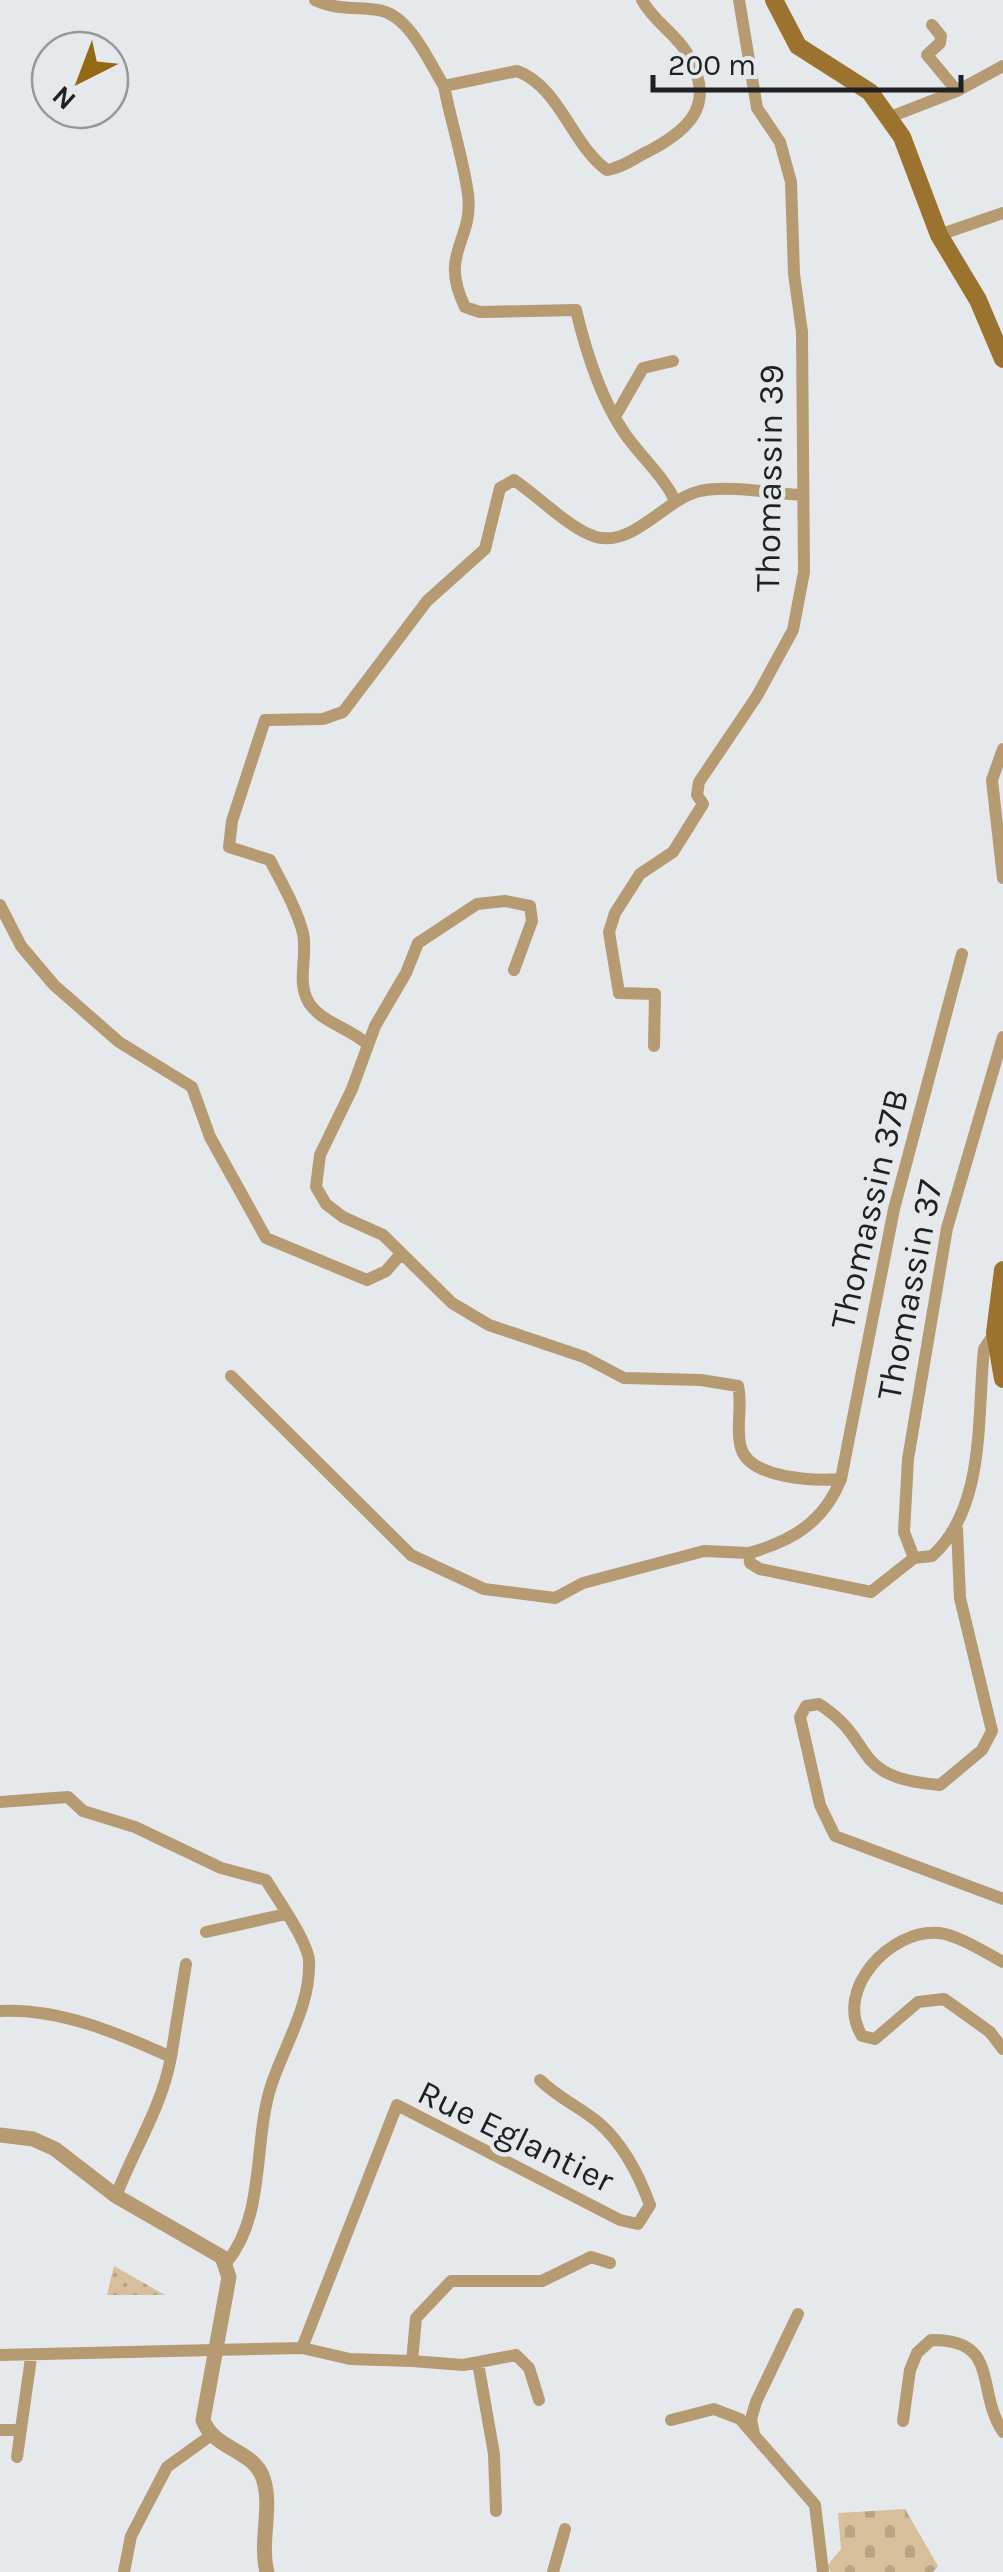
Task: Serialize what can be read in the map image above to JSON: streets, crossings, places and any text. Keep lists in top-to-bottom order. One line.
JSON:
{"streets":{"street":["Thomassin 39","Thomassin 37B","Thomassin 37","Rue Eglantier"]},"scale_bar":"200 m","north":"bottom left"}
